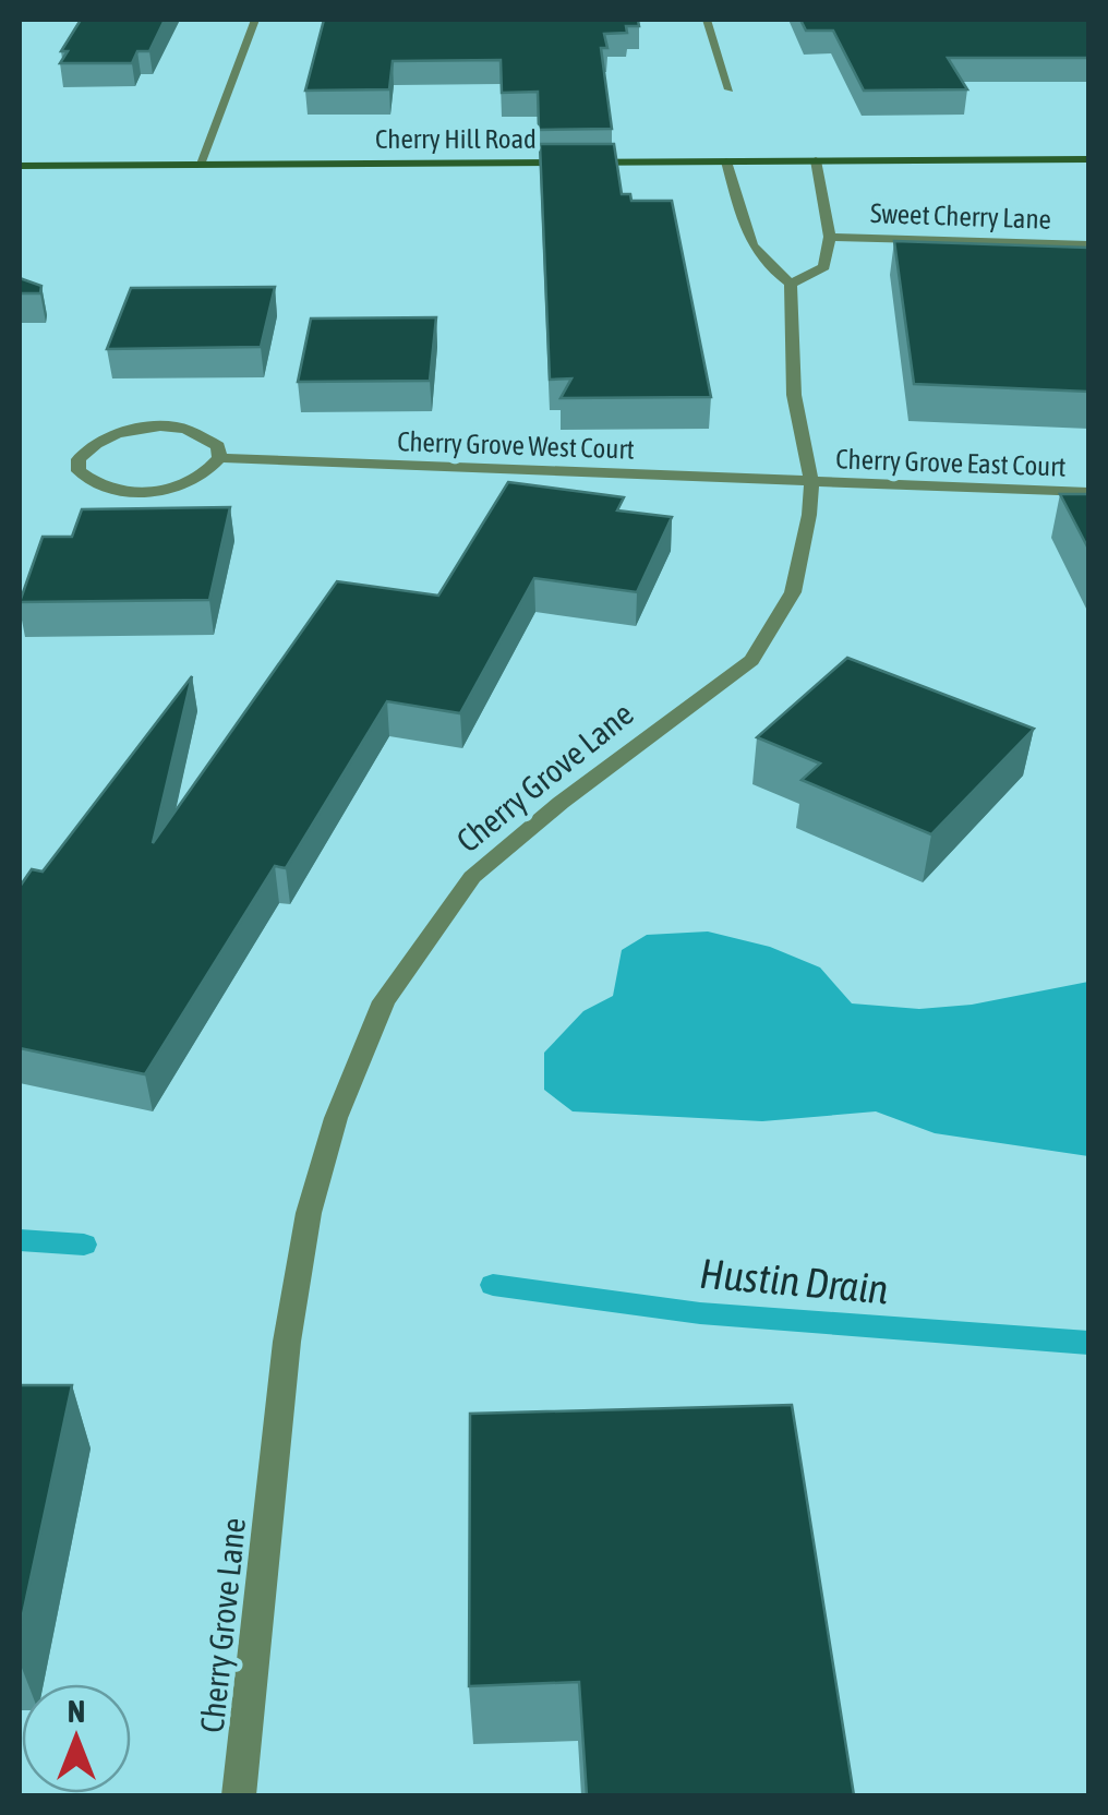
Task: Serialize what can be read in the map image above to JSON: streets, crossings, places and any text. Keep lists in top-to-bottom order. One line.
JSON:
{"streets":{"main road":["Cherry Hill Road"],"street":["Sweet Cherry Lane","Cherry Grove West Court","Cherry Grove East Court","Cherry Grove Lane"]},"crossings":[["Cherry Grove West Court","Cherry Grove East Court"],["Cherry Grove West Court","Cherry Grove Lane"],["Cherry Grove East Court","Cherry Grove Lane"]],"water":["Hustin Drain"],"north":"top"}
